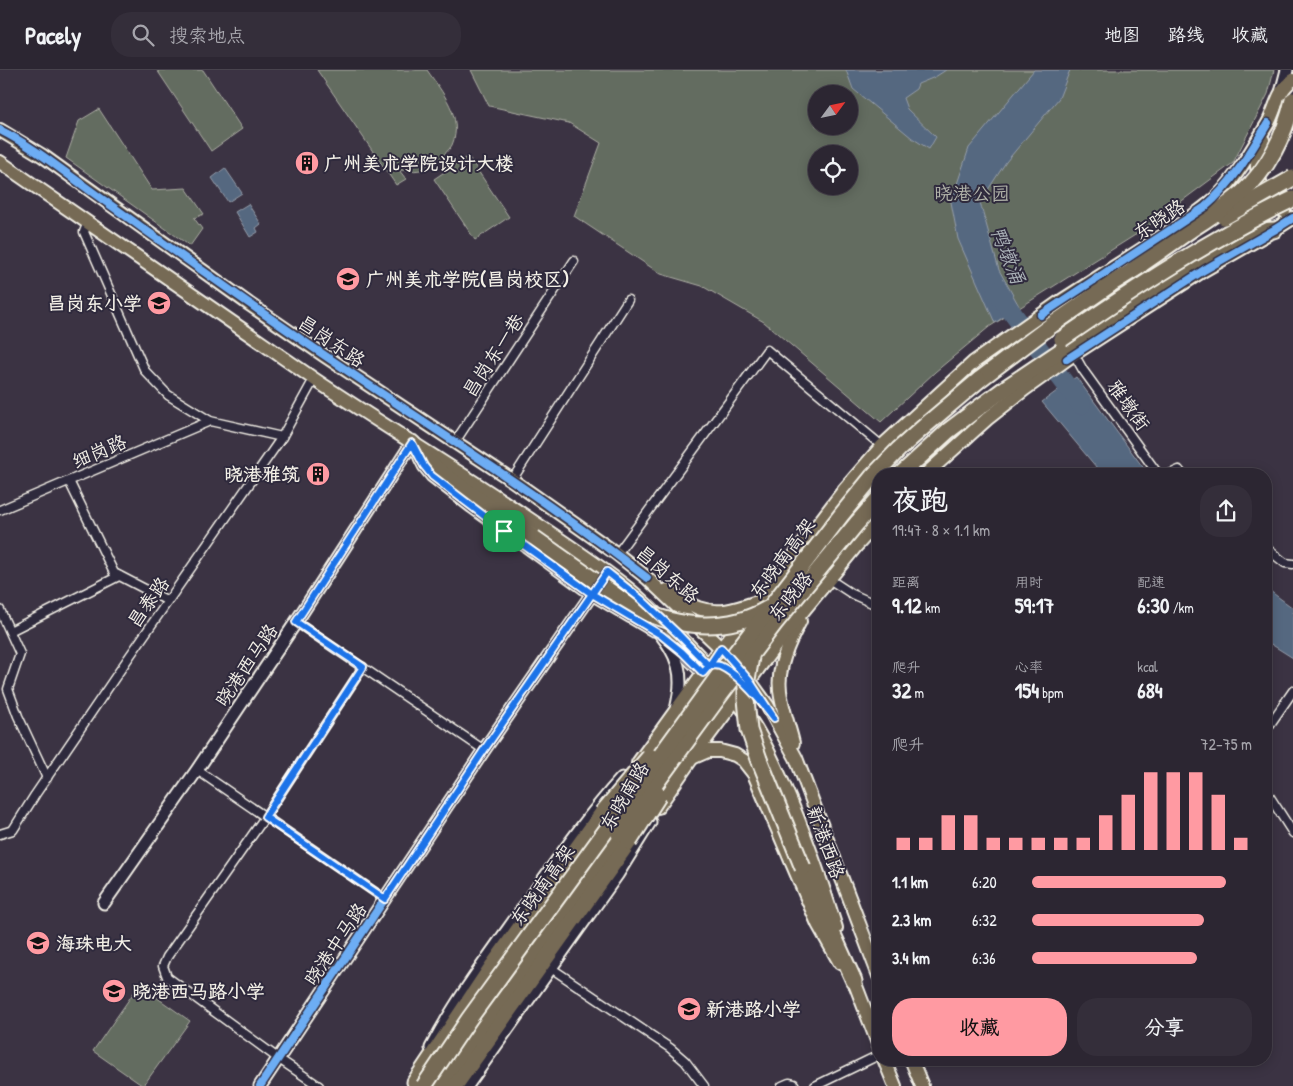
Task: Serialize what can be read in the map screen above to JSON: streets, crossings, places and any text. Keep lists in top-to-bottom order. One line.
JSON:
{"streets":{"highway":["东晓南高架"],"main road":["东晓路","昌岗东路","东晓南路","新港西路"],"street":["昌岗东一巷","雅墩街","细岗路","昌泰路","晓港西马路","晓港中马路"]},"crossings":[["东晓路","昌岗东路"],["东晓路","东晓南高架"],["东晓路","东晓南路"],["东晓路","新港西路"],["昌岗东路","昌岗东一巷"],["昌岗东路","昌泰路"],["昌岗东路","晓港西马路"],["昌岗东路","东晓南路"],["昌岗东路","新港西路"],["昌岗东路","晓港中马路"],["东晓南高架","东晓南路"],["东晓南高架","新港西路"],["东晓南路","新港西路"]],"water":["鸭墩涌"],"parks":["晓港公园"],"places":{"building":["广州美术学院设计大楼","晓港雅筑"],"school or university":["广州美术学院(昌岗校区)","昌岗东小学","海珠电大","晓港西马路小学","新港路小学"]},"north":"top right","page":{"header":"Pacely","search":"搜索地点","nav":["地图","路线","收藏"],"heading":["夜跑","19:47 · 8 × 1.1 km"],"stats":[["距离","9.12 km"],["用时","59:17"],["配速","6:30 /km"],["爬升","32 m"],["心率","154 bpm"],["kcal","684"]],"chart":["爬升","72–75 m"],"list":[{"name":"1.1 km","note":"6:20"},{"name":"2.3 km","note":"6:32"},{"name":"3.4 km","note":"6:36"}],"buttons":["收藏","分享"]}}
